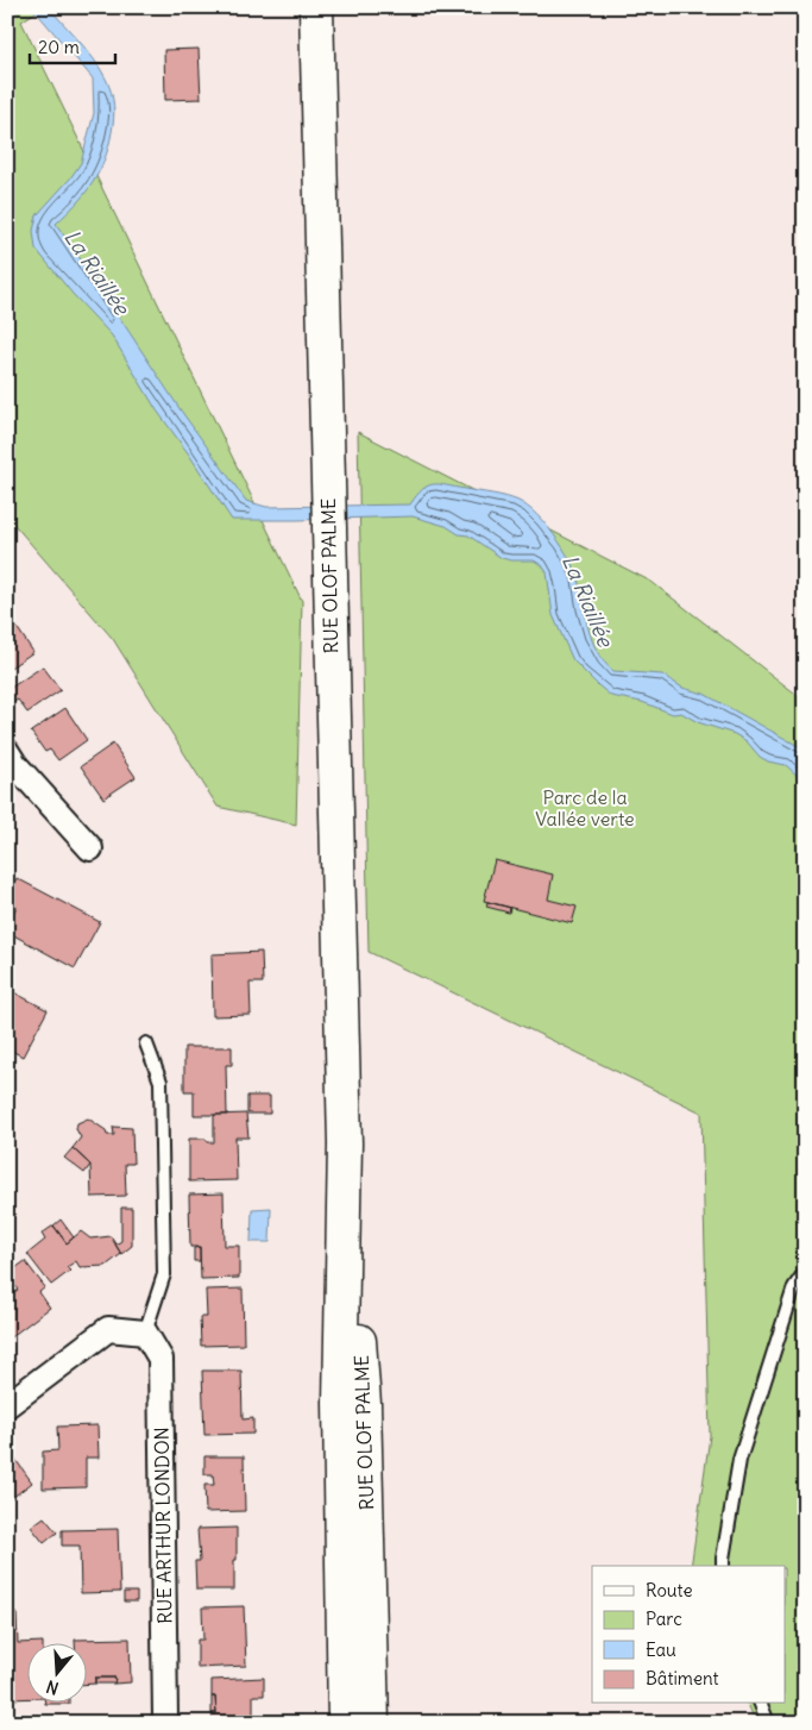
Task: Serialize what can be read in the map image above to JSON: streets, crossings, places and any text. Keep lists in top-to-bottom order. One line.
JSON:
{"streets":{"main road":["RUE OLOF PALME"],"street":["RUE ARTHUR LONDON"]},"water":["La Riaillée"],"parks":["Parc de la Vallée verte"],"legend":["Route","Parc","Eau","Bâtiment"],"scale_bar":"20 m","north":"bottom"}
